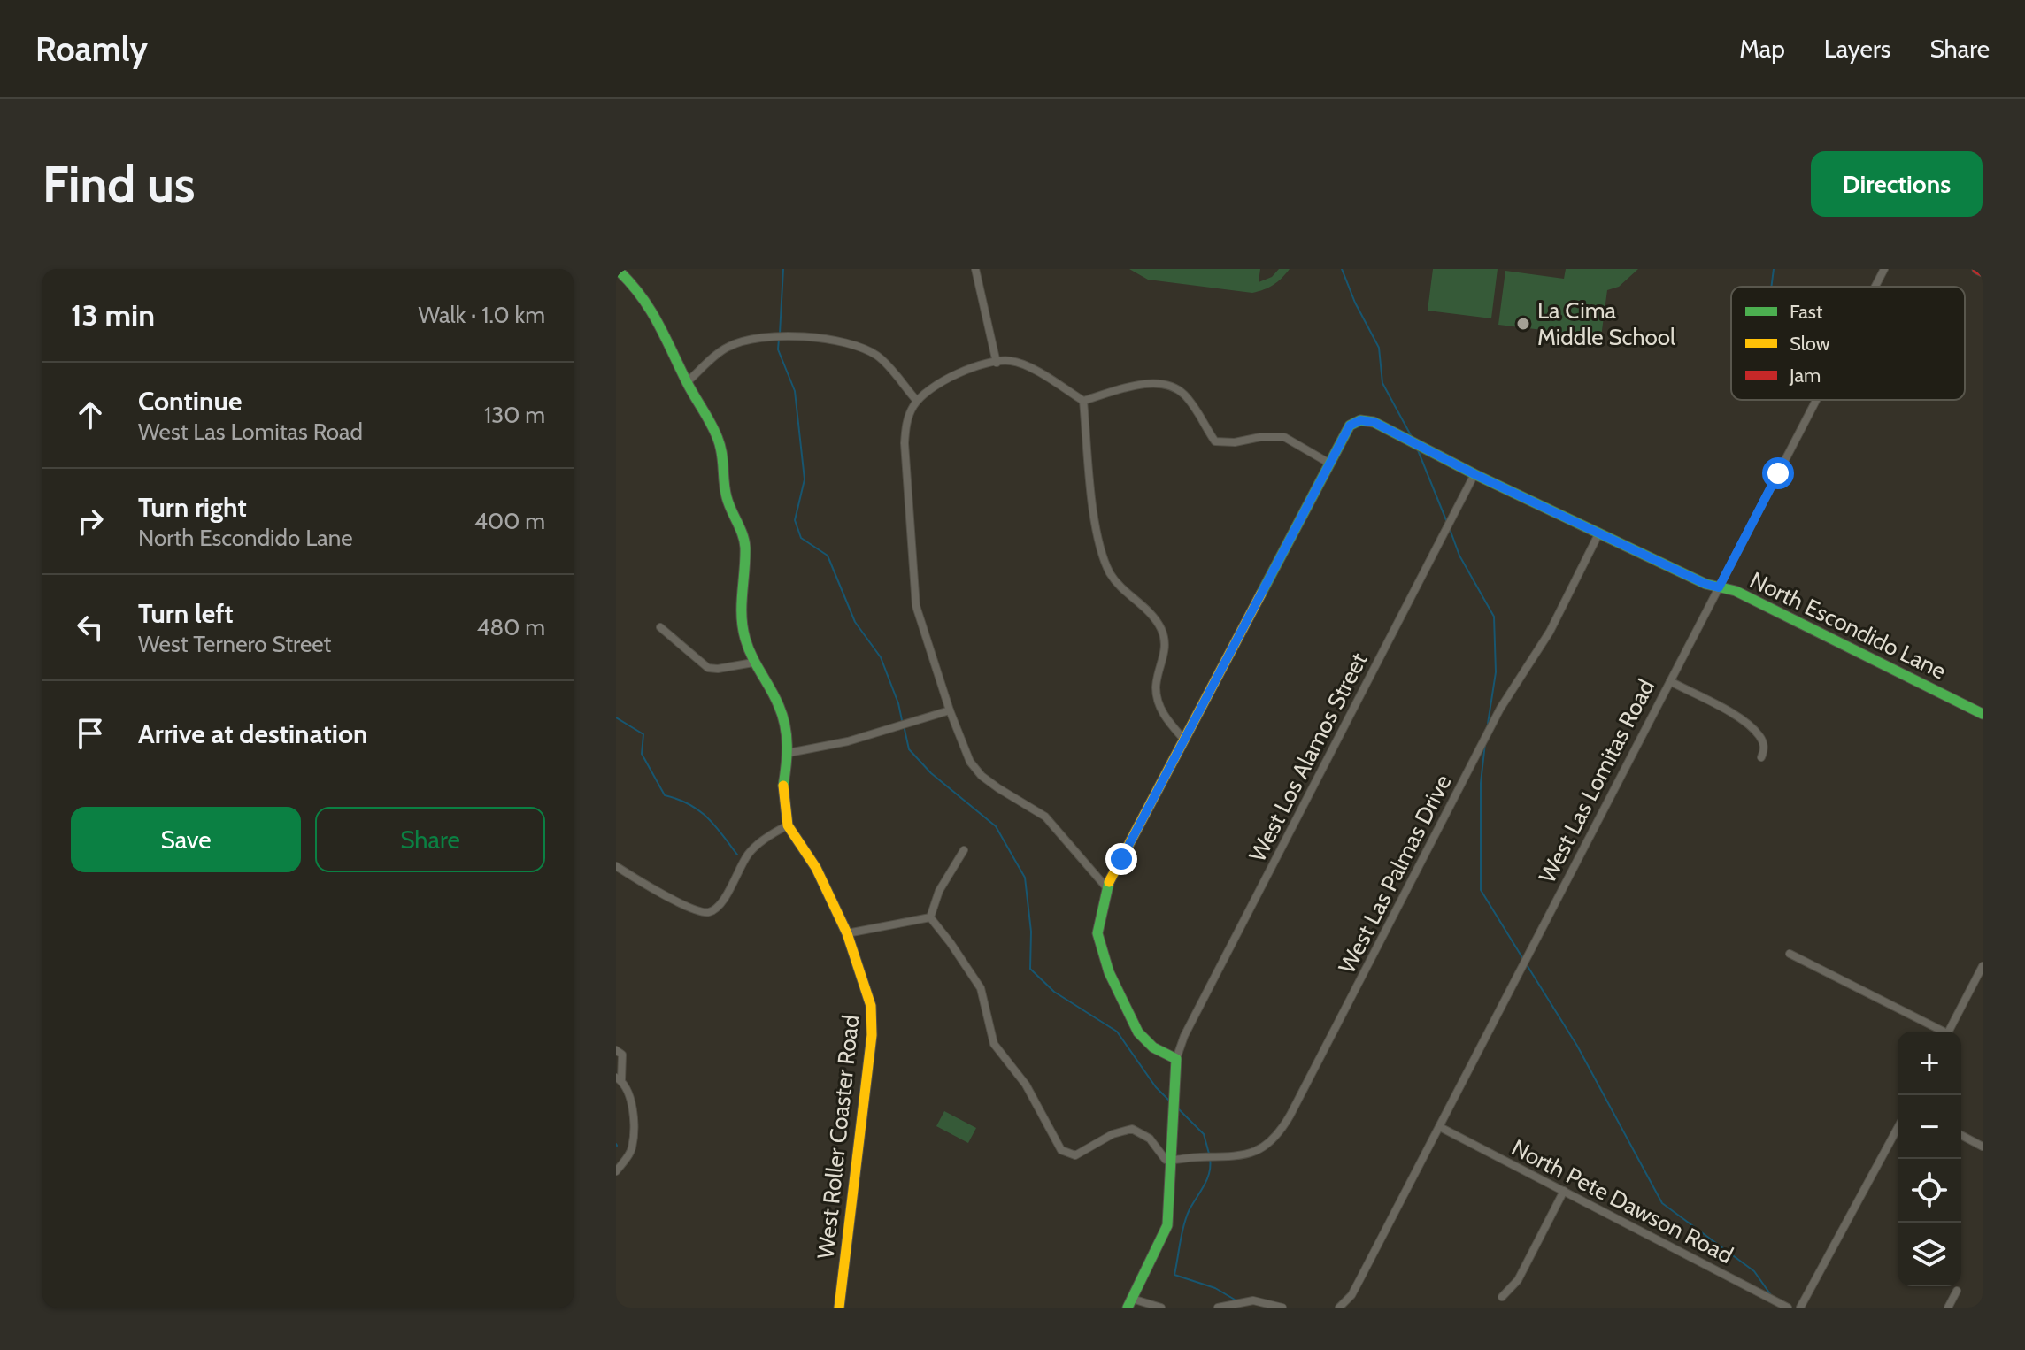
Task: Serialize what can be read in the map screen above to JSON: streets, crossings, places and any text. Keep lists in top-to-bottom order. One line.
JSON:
{"streets":{"street":["North Escondido Lane","West Los Alamos Street","West Las Lomitas Road","West Las Palmas Drive","West Roller Coaster Road","North Pete Dawson Road"]},"crossings":[["North Escondido Lane","West Los Alamos Street"],["North Escondido Lane","West Las Lomitas Road"],["North Escondido Lane","West Las Palmas Drive"],["West Las Lomitas Road","North Pete Dawson Road"]],"places":["La Cima Middle School"],"legend":["Fast","Slow","Jam"],"page":{"header":"Roamly","nav":["Map","Layers","Share"],"buttons":["Directions",["Save","Share"]],"title":"Find us","heading":["13 min","Walk · 1.0 km"],"list":[["Continue","West Las Lomitas Road","130 m"],["Turn right","North Escondido Lane","400 m"],["Turn left","West Ternero Street","480 m"],"Arrive at destination"],"map_buttons":["+","−"]}}
